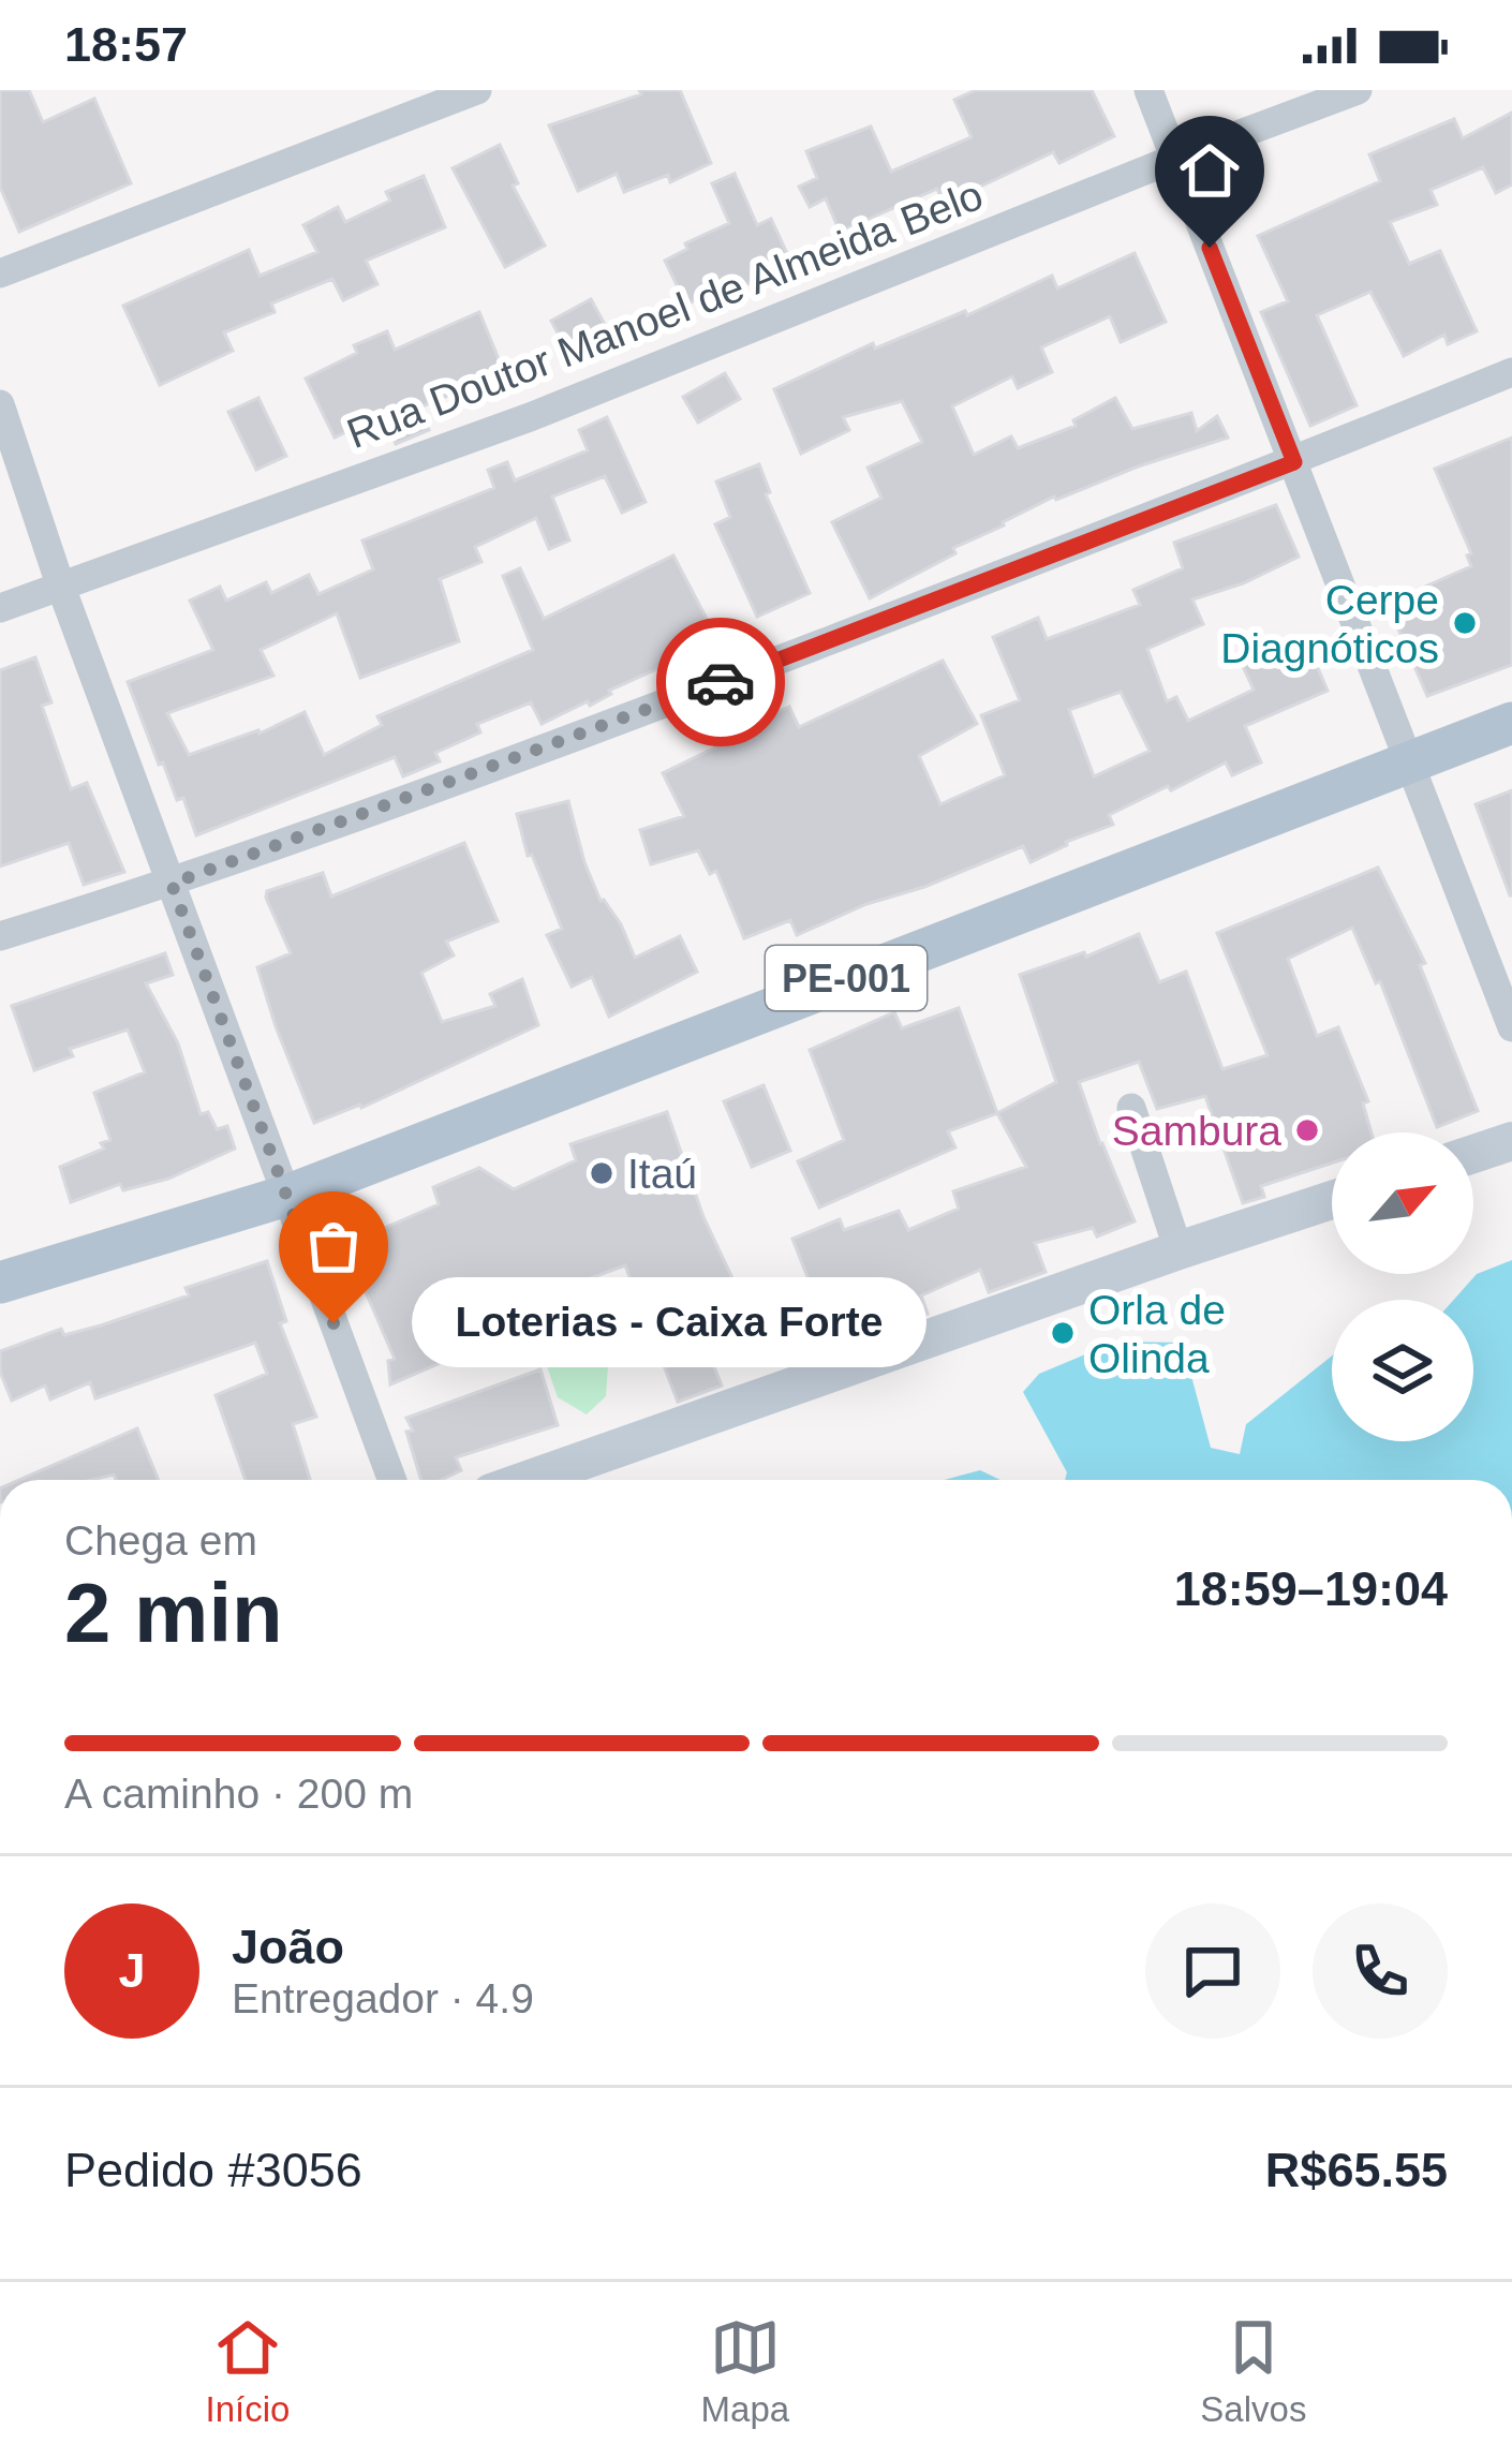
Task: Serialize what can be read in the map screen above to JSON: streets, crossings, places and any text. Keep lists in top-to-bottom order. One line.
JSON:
{"streets":{"main road":["PE-001"],"street":["Rua Doutor Manoel de Almeida Belo"]},"places":["Cerpe Diagnóticos","Sambura","Itaú","Loterias - Caixa Forte","Orla de Olinda"],"north":"top right","page":{"status":"18:57","bubble":"Loterias - Caixa Forte","heading":["2 min","Chega em","18:59–19:04"],"panel":["João","Entregador · 4.9","Pedido #3056","R$65.55"],"bar":"A caminho · 200 m","round":"J","tabs":["Início","Mapa","Salvos"]}}
